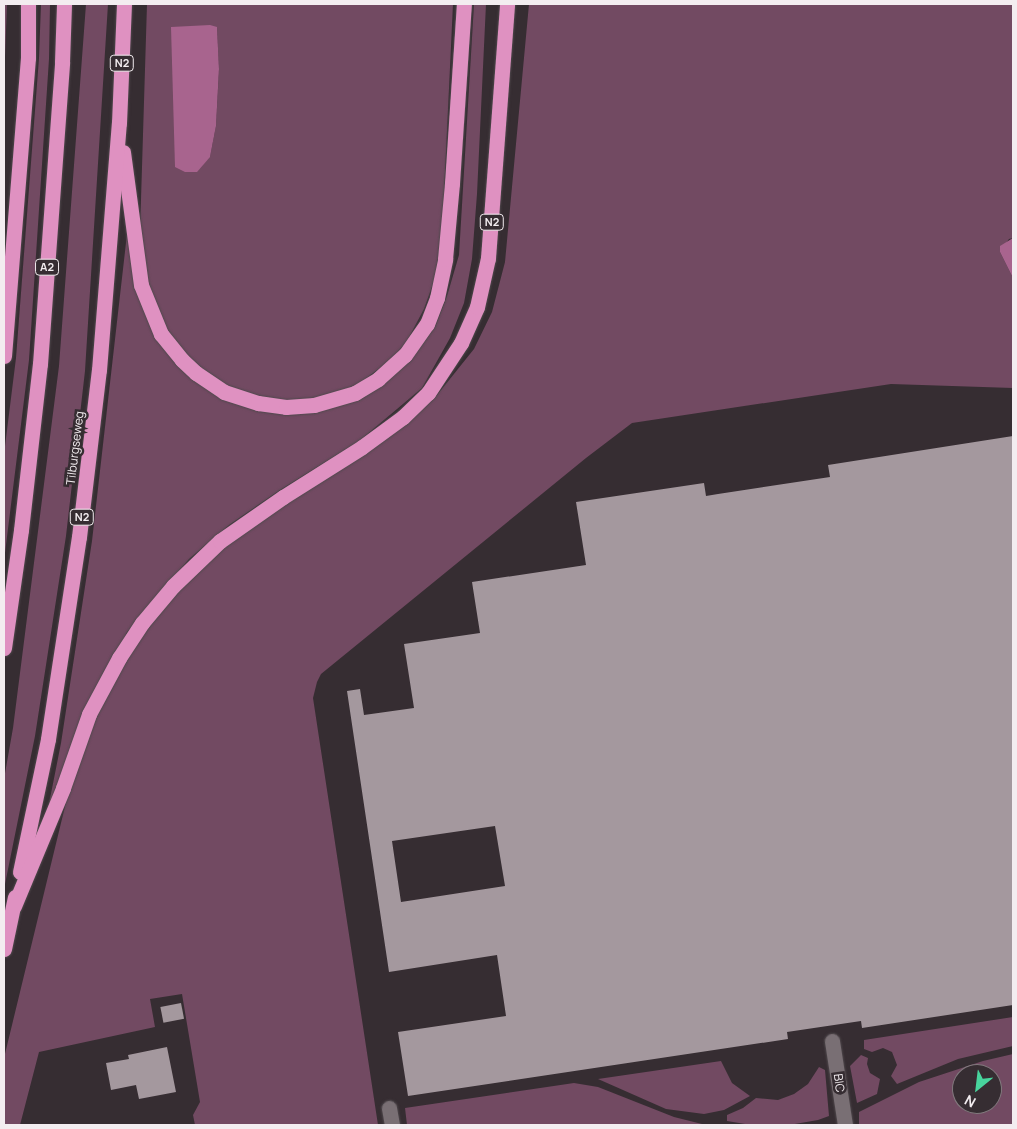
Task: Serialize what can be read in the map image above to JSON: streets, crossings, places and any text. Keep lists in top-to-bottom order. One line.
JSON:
{"streets":{"highway":["N2","A2","Tilburgseweg"],"street":["BIC"]},"crossings":[["N2","Tilburgseweg"]],"north":"bottom left"}
